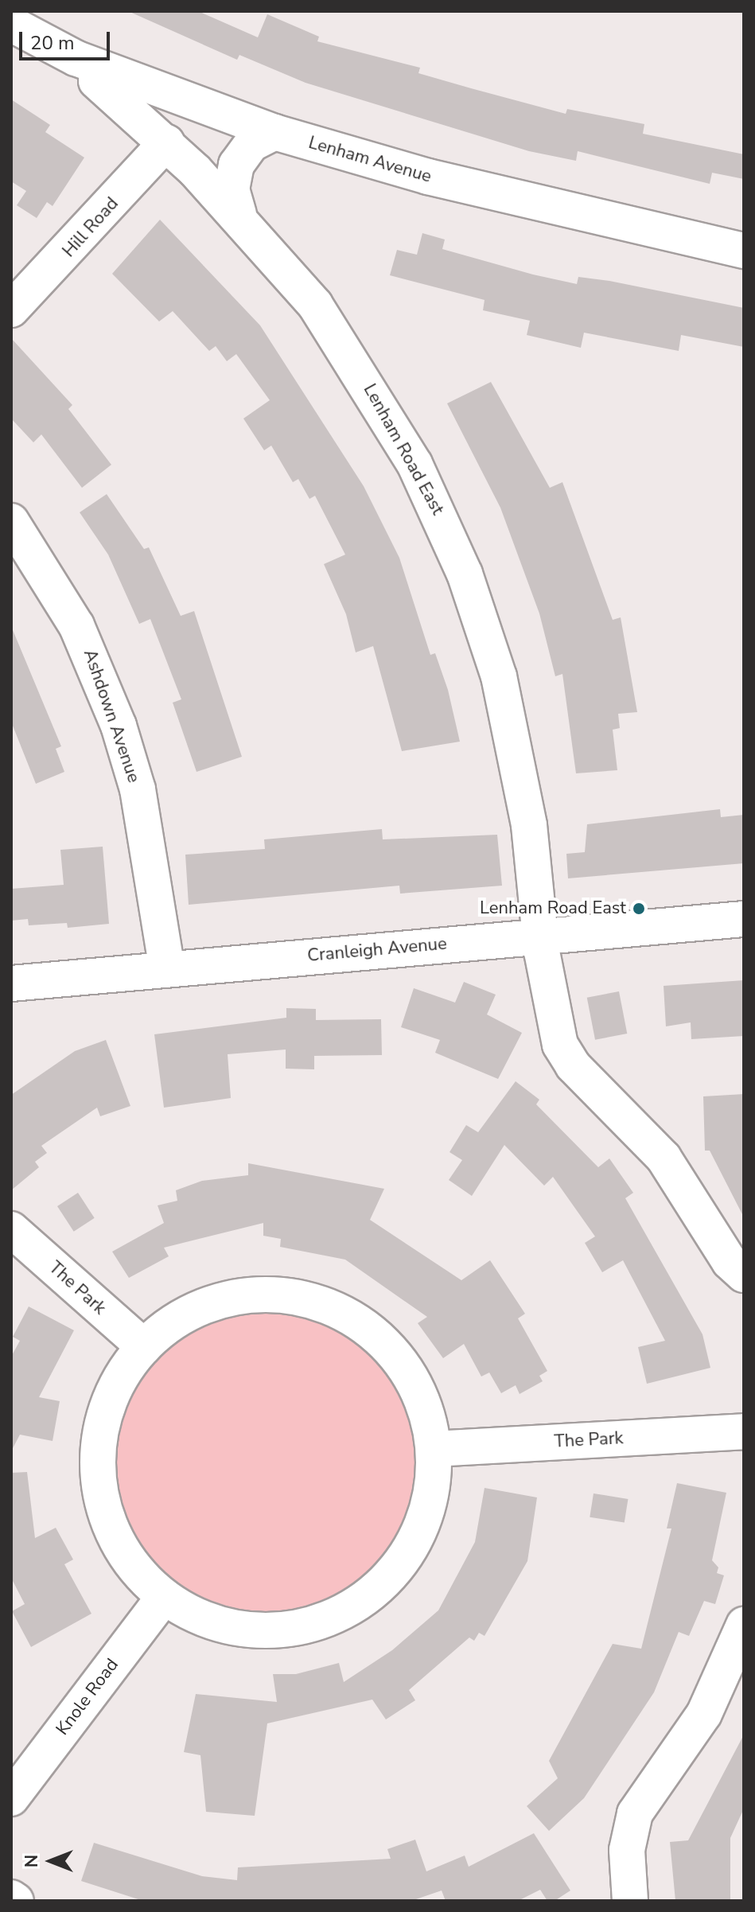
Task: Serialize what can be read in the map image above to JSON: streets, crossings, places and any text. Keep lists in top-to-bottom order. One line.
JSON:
{"streets":{"street":["Lenham Avenue","Hill Road","Lenham Road East","Ashdown Avenue","Cranleigh Avenue","The Park","Knole Road"]},"crossings":[["Lenham Avenue","Lenham Road East"],["Hill Road","Lenham Road East"],["Lenham Road East","Cranleigh Avenue"],["Ashdown Avenue","Cranleigh Avenue"]],"places":["Lenham Road East"],"scale_bar":"20 m","north":"left"}
